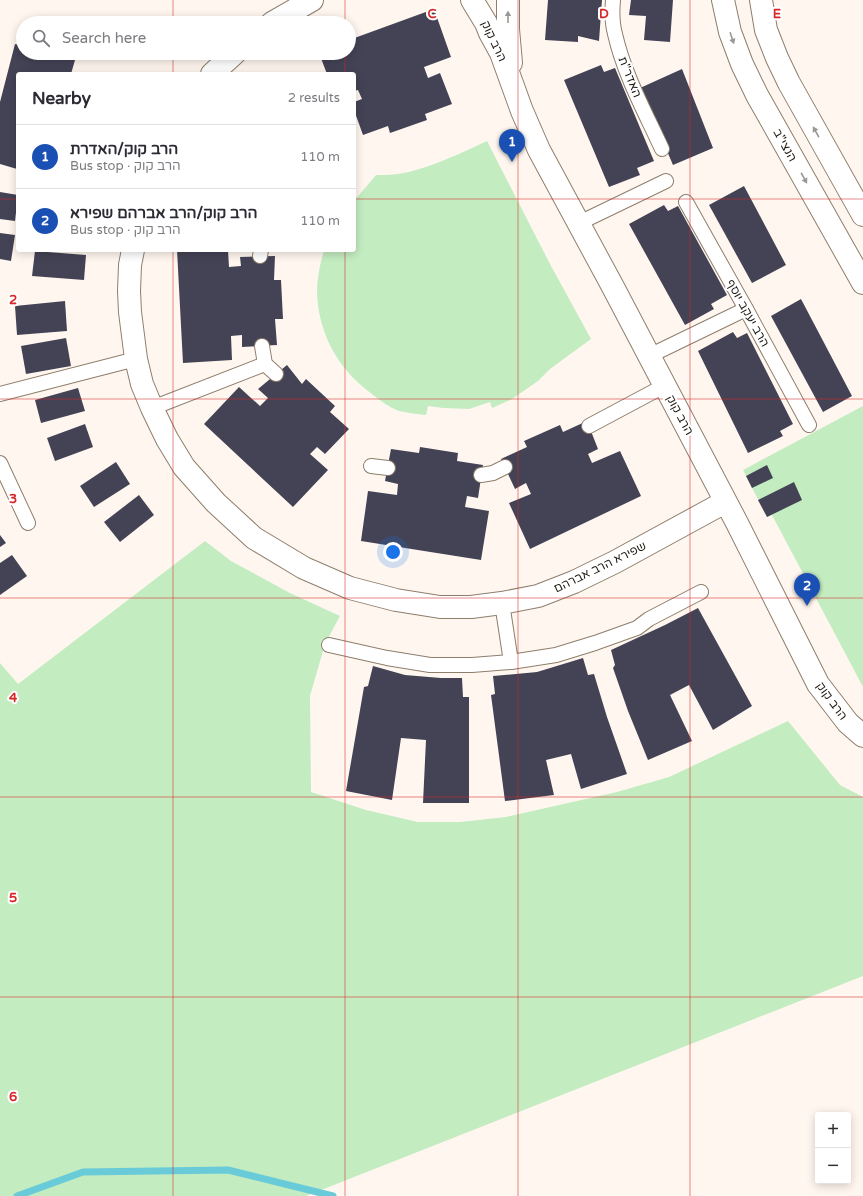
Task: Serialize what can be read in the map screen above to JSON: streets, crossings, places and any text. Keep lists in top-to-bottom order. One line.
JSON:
{"streets":{"street":["הרב קוק","הנצי\"ב","שפירא הרב אברהם"],"lane":["האדר\"ת","הרב יעקב יוסף"]},"crossings":[["הרב קוק","שפירא הרב אברהם"]],"page":{"search":"Search here","heading":["Nearby","2 results"],"list":[{"mark":"1","name":"הרב קוק/האדרת","note":"Bus stop · הרב קוק","value":"110 m"},{"mark":"2","name":"הרב קוק/הרב אברהם שפירא","note":"Bus stop · הרב קוק","value":"110 m"}],"pins":["1","2"],"map_buttons":["+","−"]},"grid":{"columns":["C","D","E"],"rows":["2","3","4","5","6"]}}
